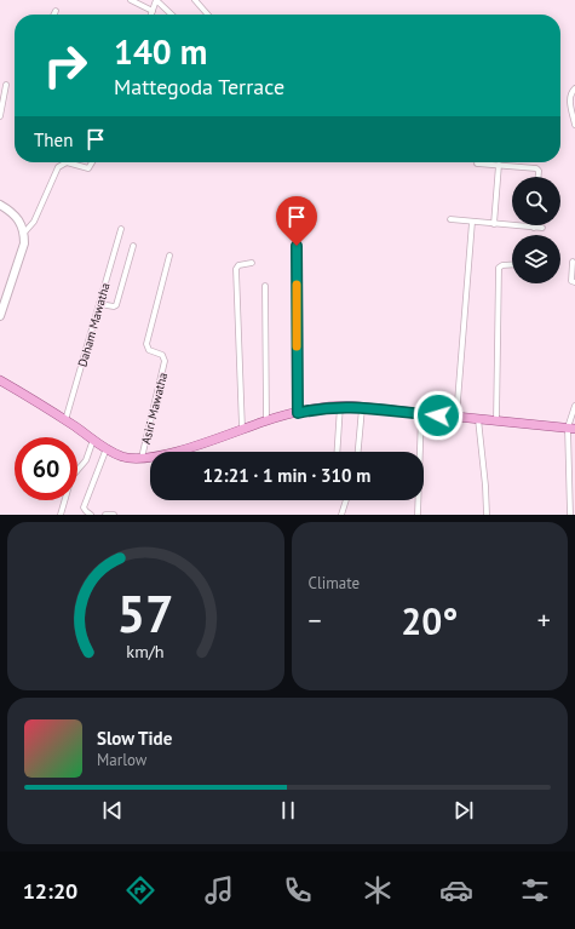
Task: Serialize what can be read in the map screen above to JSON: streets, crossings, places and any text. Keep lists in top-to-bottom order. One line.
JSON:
{"streets":{"street":["Daham Mawatha","Asiri Mawatha"]},"page":{"turn":["140 m","Mattegoda Terrace"],"then":"Then","limit":"60","trip":"12:21 · 1 min · 310 m","tile":"Climate","heat":["−","20°","+"],"song":["Slow Tide","Marlow"],"tabs":"12:20","gauge":["57","km/h"]}}
